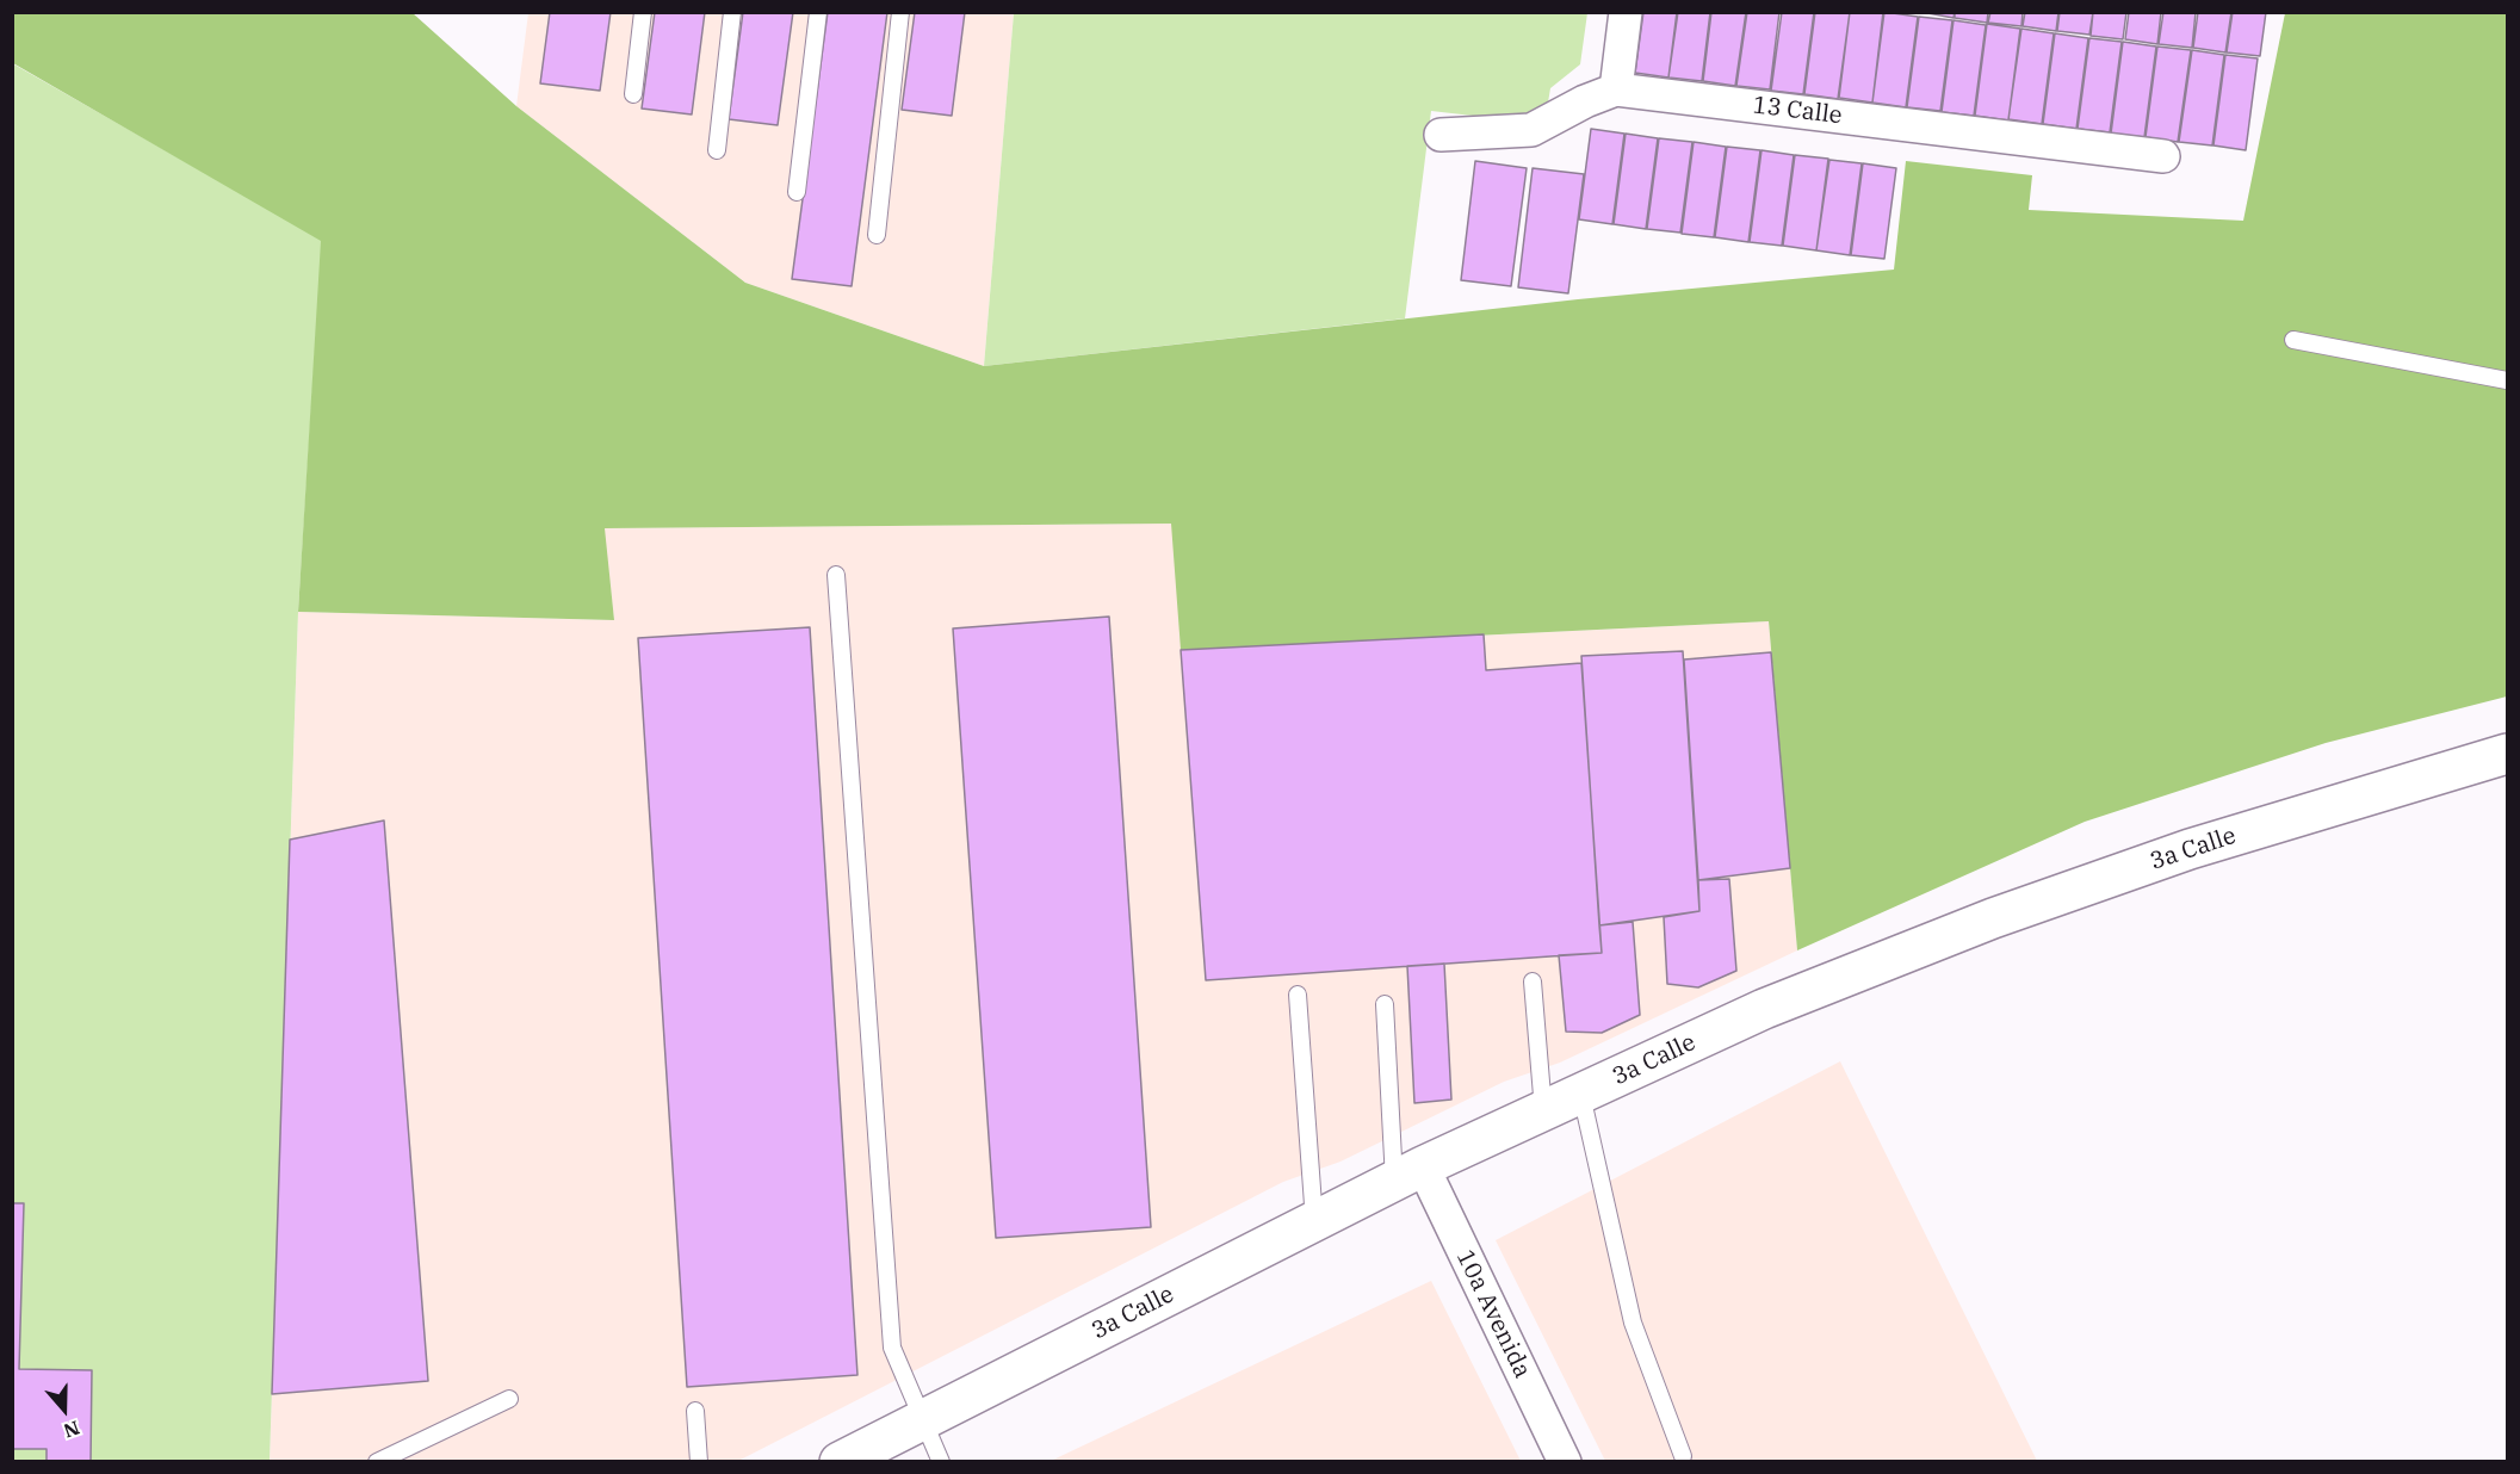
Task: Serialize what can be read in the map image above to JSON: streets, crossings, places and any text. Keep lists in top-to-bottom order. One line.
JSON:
{"streets":{"main road":["3a Calle"],"street":["13 Calle","10a Avenida"]},"crossings":[["3a Calle","10a Avenida"]],"north":"bottom"}
